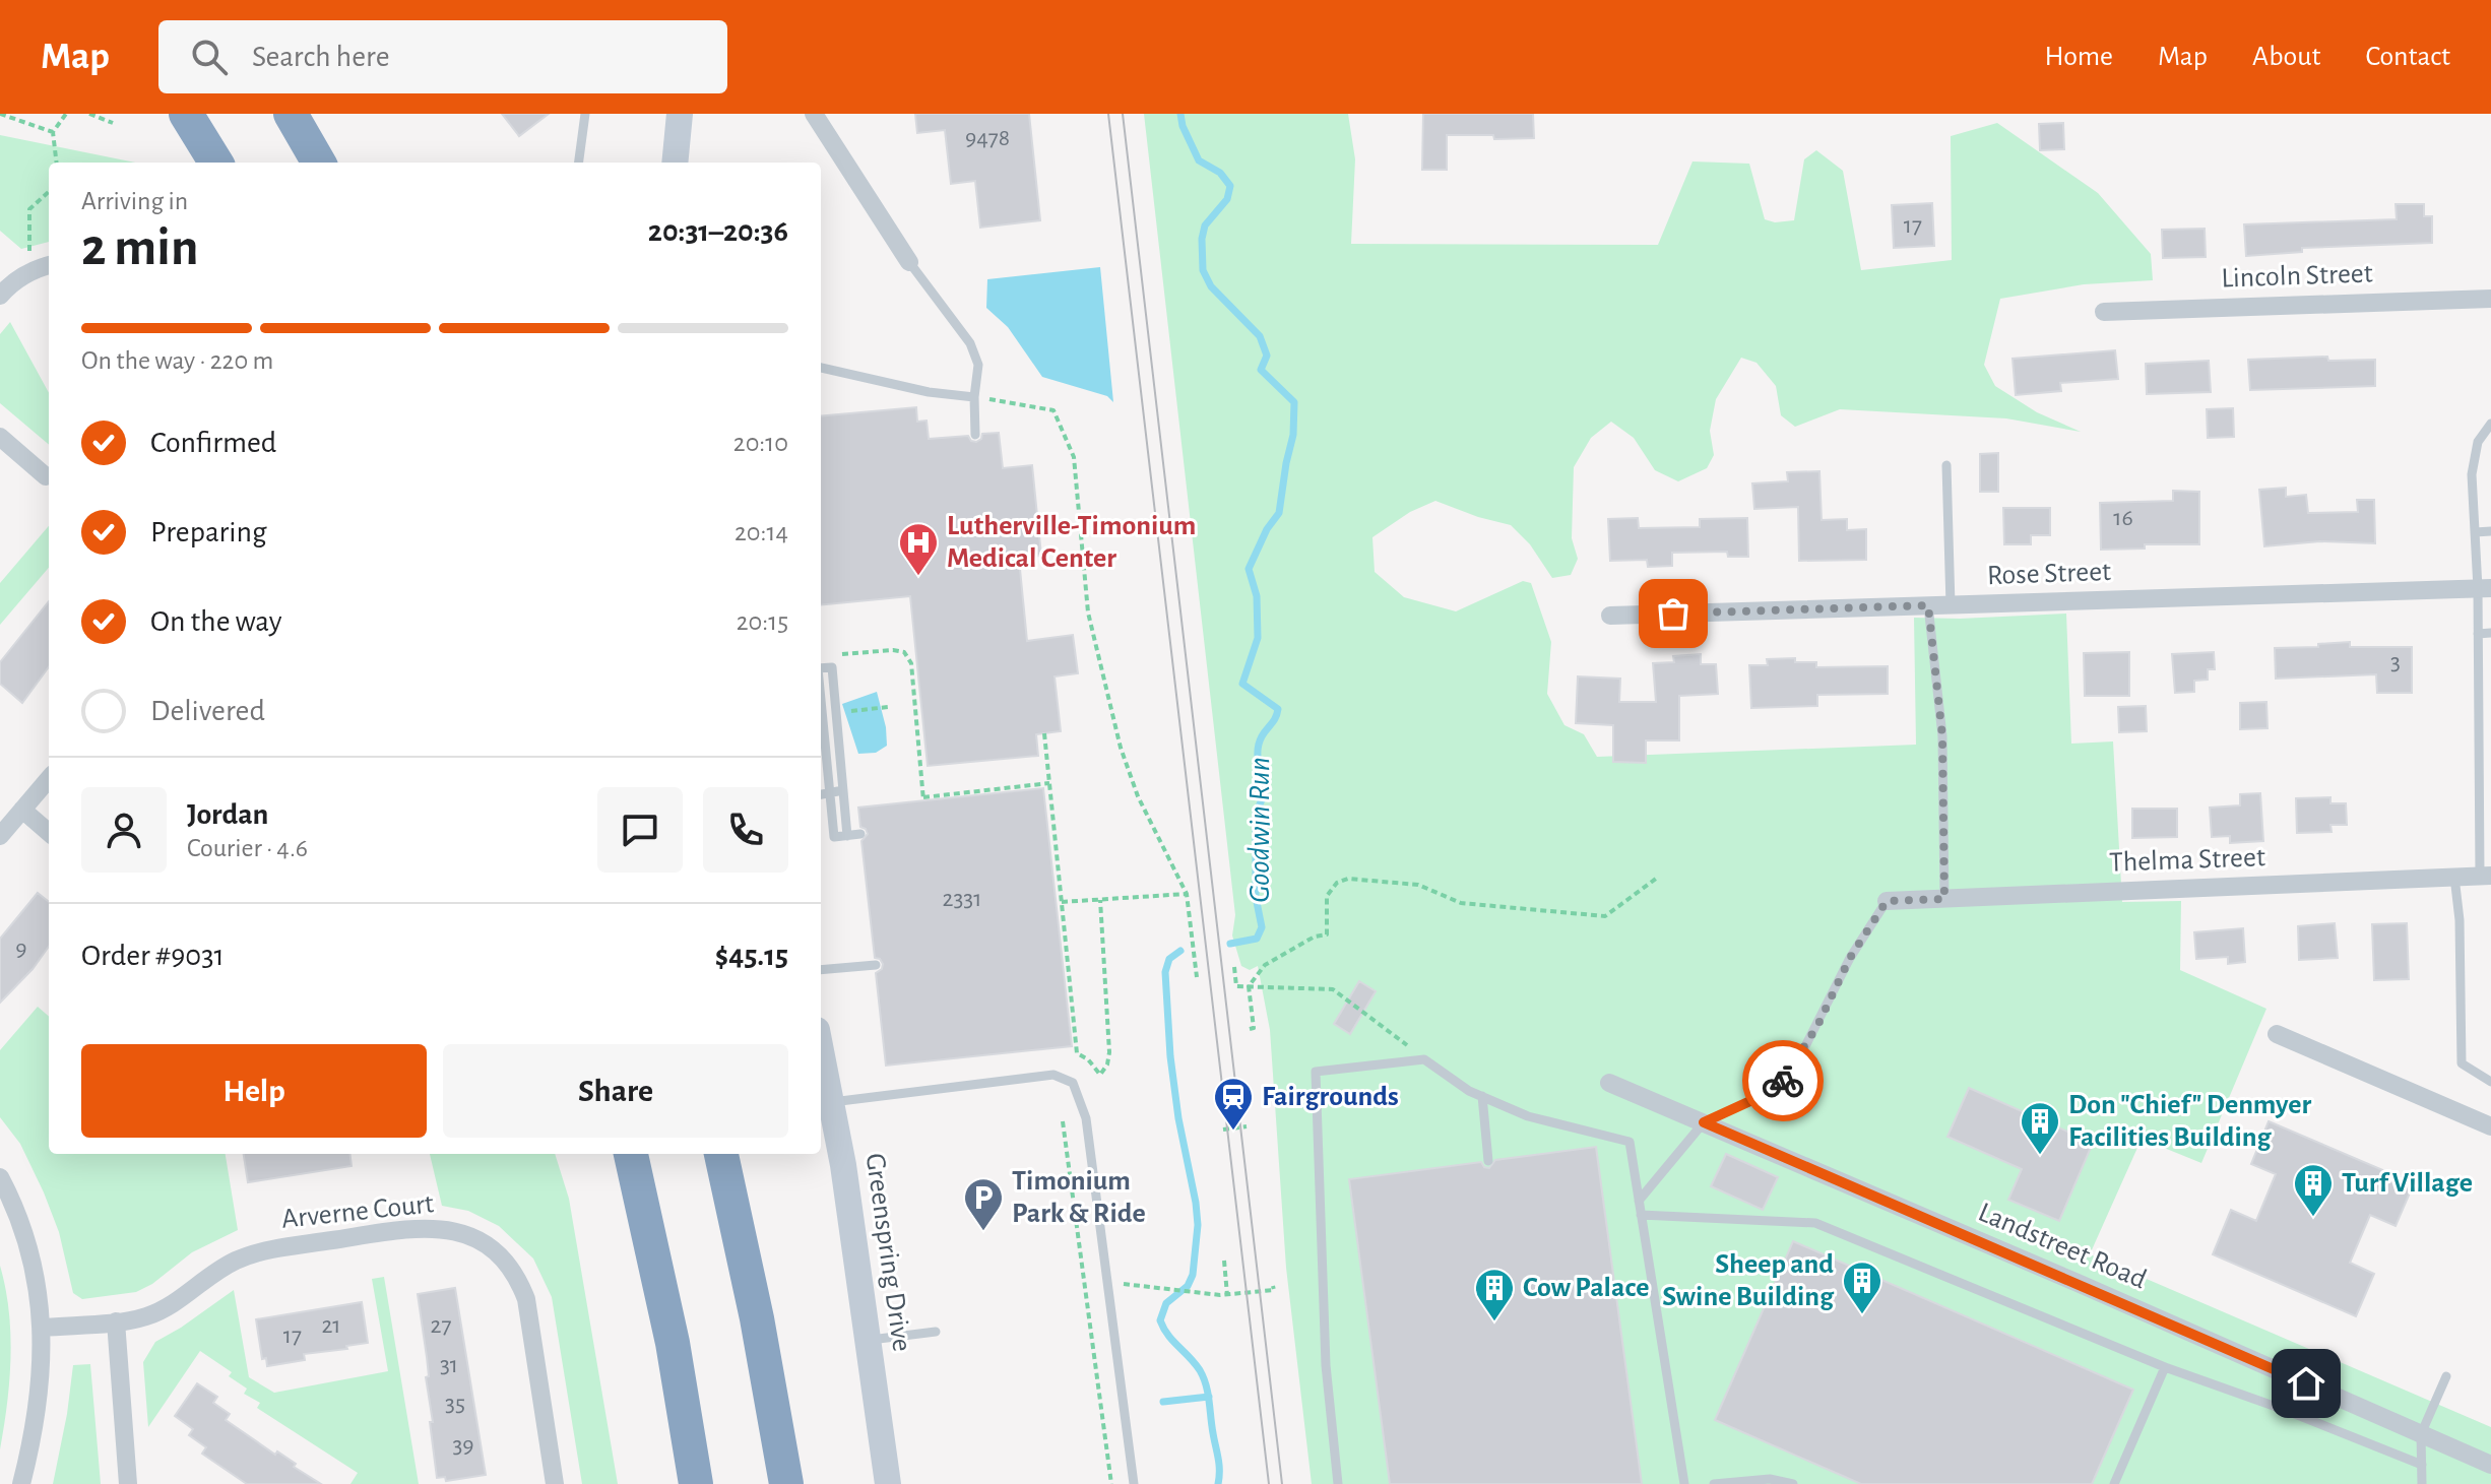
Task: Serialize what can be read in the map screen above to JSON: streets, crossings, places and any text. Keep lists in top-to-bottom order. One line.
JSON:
{"streets":{"main road":["Greenspring Drive"],"street":["Lincoln Street","Rose Street","Thelma Street","Arverne Court","Landstreet Road"]},"water":["Goodwin Run"],"places":{"hospital":["Lutherville-Timonium Medical Center"],"station":["Fairgrounds"],"building":["Don \"Chief\" Denmyer Facilities Building","Turf Village","Sheep and Swine Building","Cow Palace"],"parking":["Timonium Park & Ride"]},"house_numbers":["9478","17","16","3","2331","9","21","27","17","31","35","39"],"page":{"header":"Map","search":"Search here","nav":["Home","Map","About","Contact"],"heading":["2 min","Arriving in","20:31–20:36"],"panel":["Jordan","Courier · 4.6","Order #9031","$45.15"],"bar":"On the way · 220 m","list":[["Confirmed","20:10"],["Preparing","20:14"],["On the way","20:15"],"Delivered"],"buttons":["Help","Share"]}}
